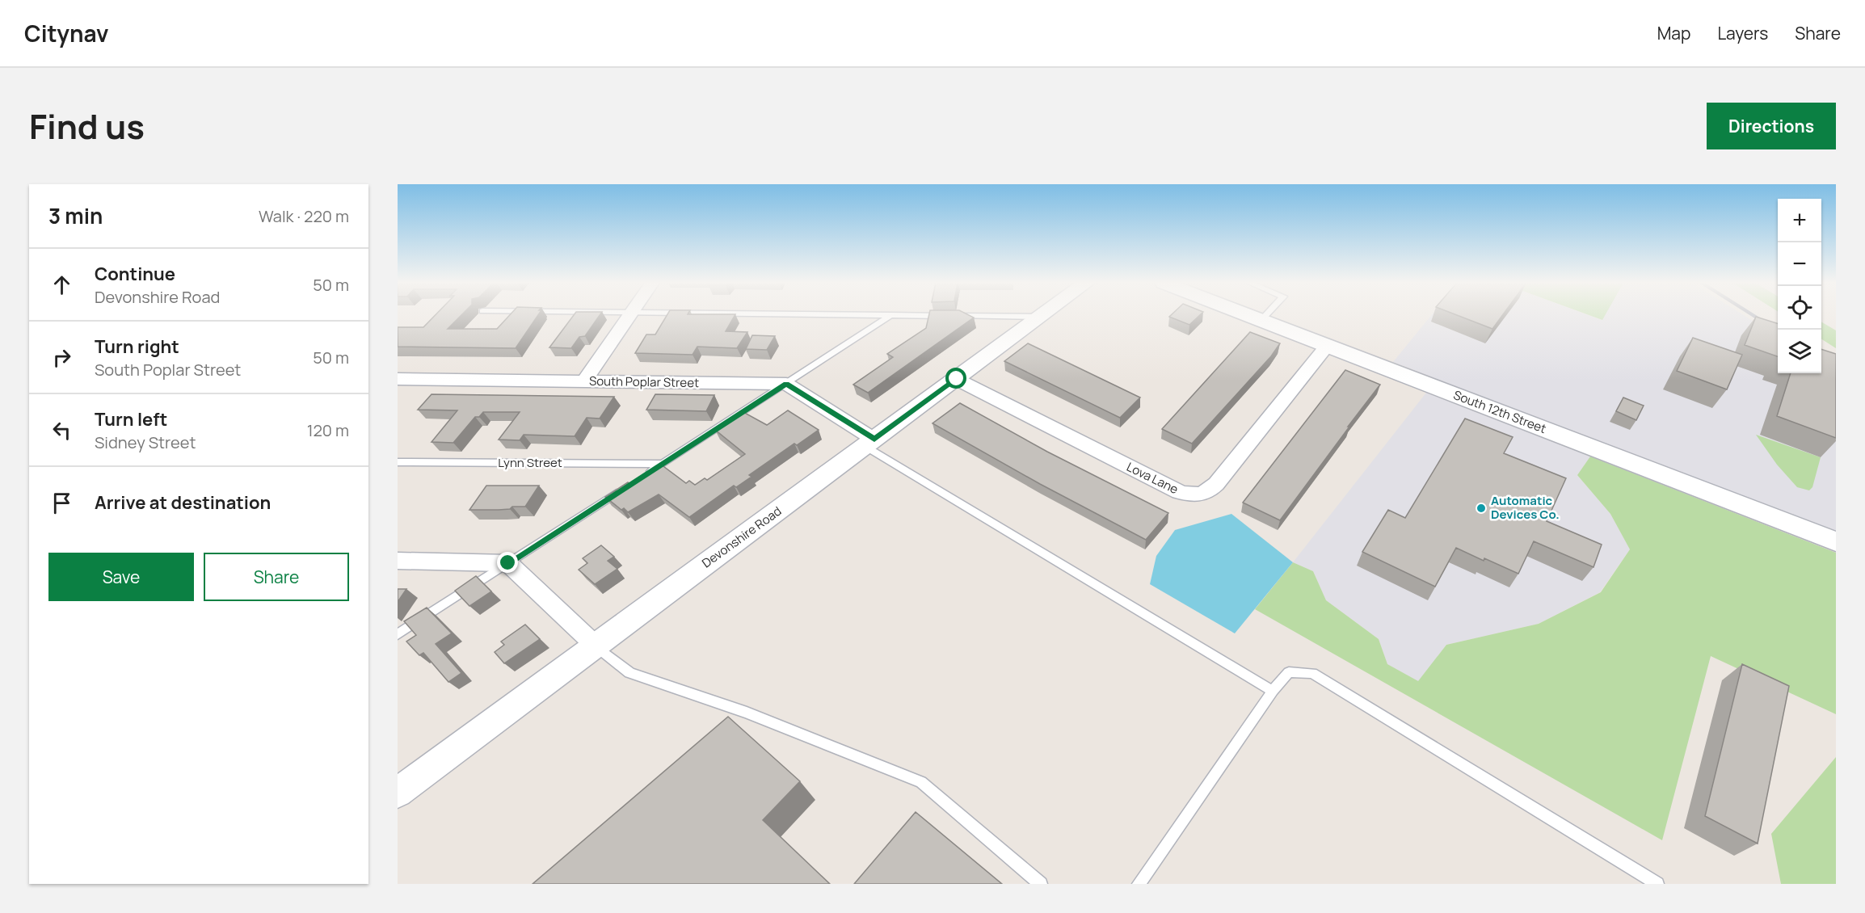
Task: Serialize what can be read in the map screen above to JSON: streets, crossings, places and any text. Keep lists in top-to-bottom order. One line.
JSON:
{"streets":{"street":["South Poplar Street","South 12th Street","Lova Lane","Devonshire Road"],"lane":["Lynn Street"]},"crossings":[["South 12th Street","Lova Lane"],["Lova Lane","Devonshire Road"]],"places":["Automatic Devices Co."],"page":{"header":"Citynav","nav":["Map","Layers","Share"],"title":"Find us","buttons":["Directions",["Save","Share"]],"heading":["3 min","Walk · 220 m"],"map_buttons":["+","−"],"list":[["Continue","Devonshire Road","50 m"],["Turn right","South Poplar Street","50 m"],["Turn left","Sidney Street","120 m"],"Arrive at destination"]}}
